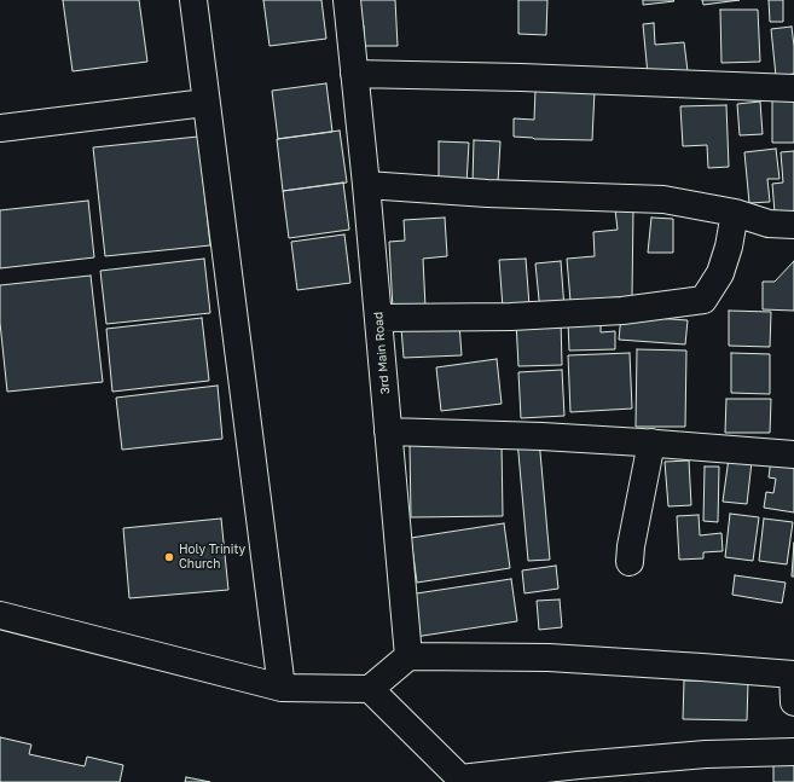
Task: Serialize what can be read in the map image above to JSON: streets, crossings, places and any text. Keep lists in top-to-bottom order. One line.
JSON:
{"streets":{"street":["3rd Main Road"]},"places":["Holy Trinity Church"]}
